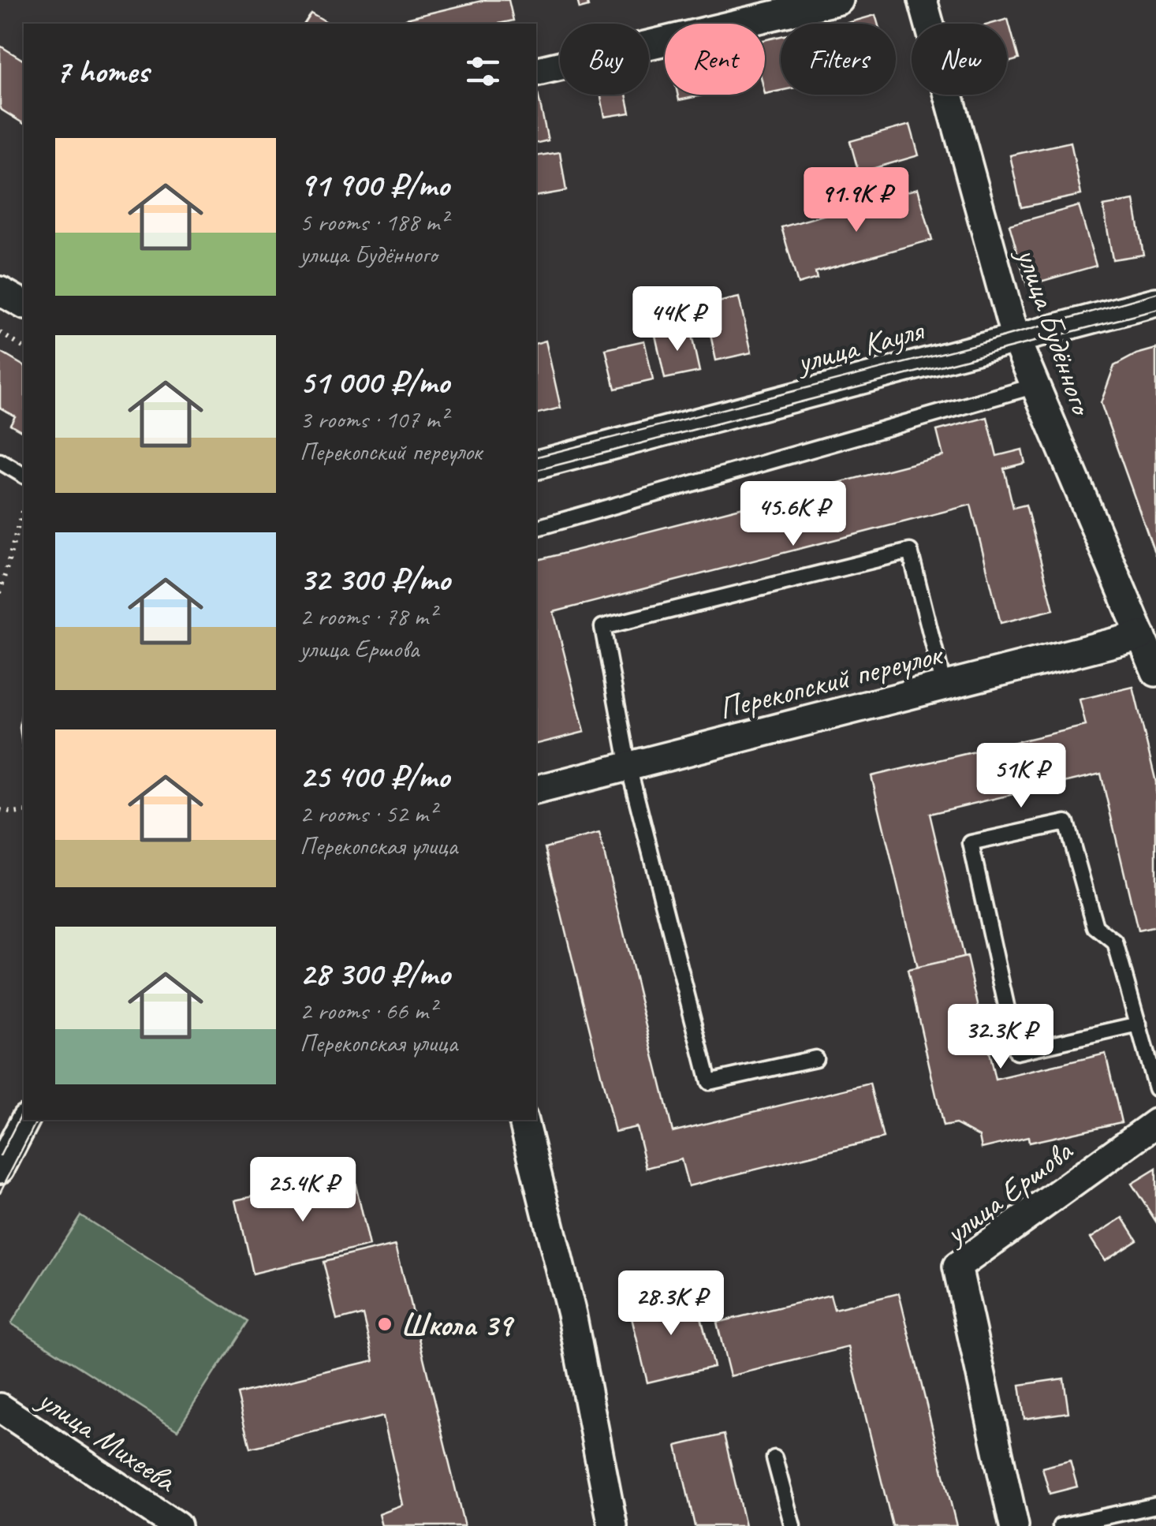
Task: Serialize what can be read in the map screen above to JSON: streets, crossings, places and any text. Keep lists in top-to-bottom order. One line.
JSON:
{"streets":{"street":["улица Будённого","улица Кауля","Перекопский переулок","улица Ершова","улица Михеева"]},"crossings":[["улица Будённого","улица Кауля"],["улица Будённого","Перекопский переулок"]],"places":["Школа 39"],"page":{"chip":["Buy","Rent","Filters","New"],"heading":"7 homes","list":[{"name":"91 900 ₽/mo","note":"5 rooms · 188 m² · улица Будённого"},{"name":"51 000 ₽/mo","note":"3 rooms · 107 m² · Перекопский переулок"},{"name":"32 300 ₽/mo","note":"2 rooms · 78 m² · улица Ершова"},{"name":"25 400 ₽/mo","note":"2 rooms · 52 m² · Перекопская улица"},{"name":"28 300 ₽/mo","note":"2 rooms · 66 m² · Перекопская улица"}],"price":["91.9K ₽","44K ₽","45.6K ₽","51K ₽","32.3K ₽","25.4K ₽","28.3K ₽"]}}
